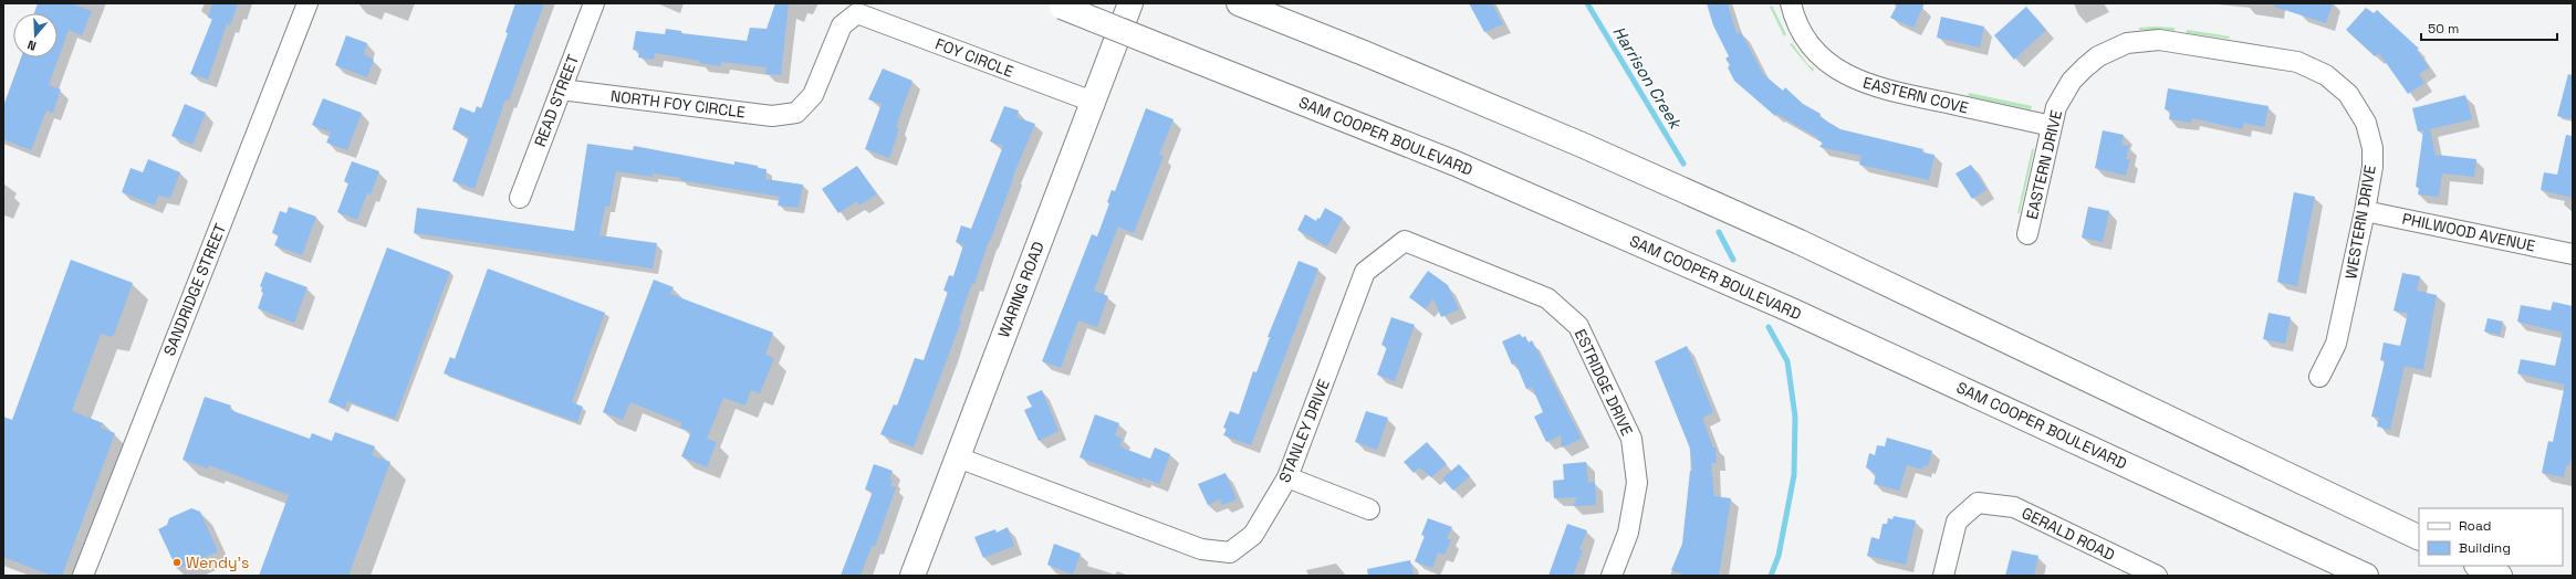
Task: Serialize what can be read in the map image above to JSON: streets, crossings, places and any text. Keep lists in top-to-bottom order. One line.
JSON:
{"streets":{"main road":["SAM COOPER BOULEVARD","WARING ROAD"],"street":["FOY CIRCLE","EASTERN COVE","READ STREET","NORTH FOY CIRCLE","EASTERN DRIVE","WESTERN DRIVE","PHILWOOD AVENUE","SANDRIDGE STREET","ESTRIDGE DRIVE","STANLEY DRIVE","GERALD ROAD"]},"crossings":[["FOY CIRCLE","NORTH FOY CIRCLE"],["FOY CIRCLE","WARING ROAD"],["EASTERN COVE","EASTERN DRIVE"],["READ STREET","NORTH FOY CIRCLE"],["EASTERN DRIVE","WESTERN DRIVE"],["WESTERN DRIVE","PHILWOOD AVENUE"],["WARING ROAD","STANLEY DRIVE"],["ESTRIDGE DRIVE","STANLEY DRIVE"]],"water":["Harrison Creek"],"places":["Wendy's"],"legend":["Road","Building"],"scale_bar":"50 m","north":"bottom"}
